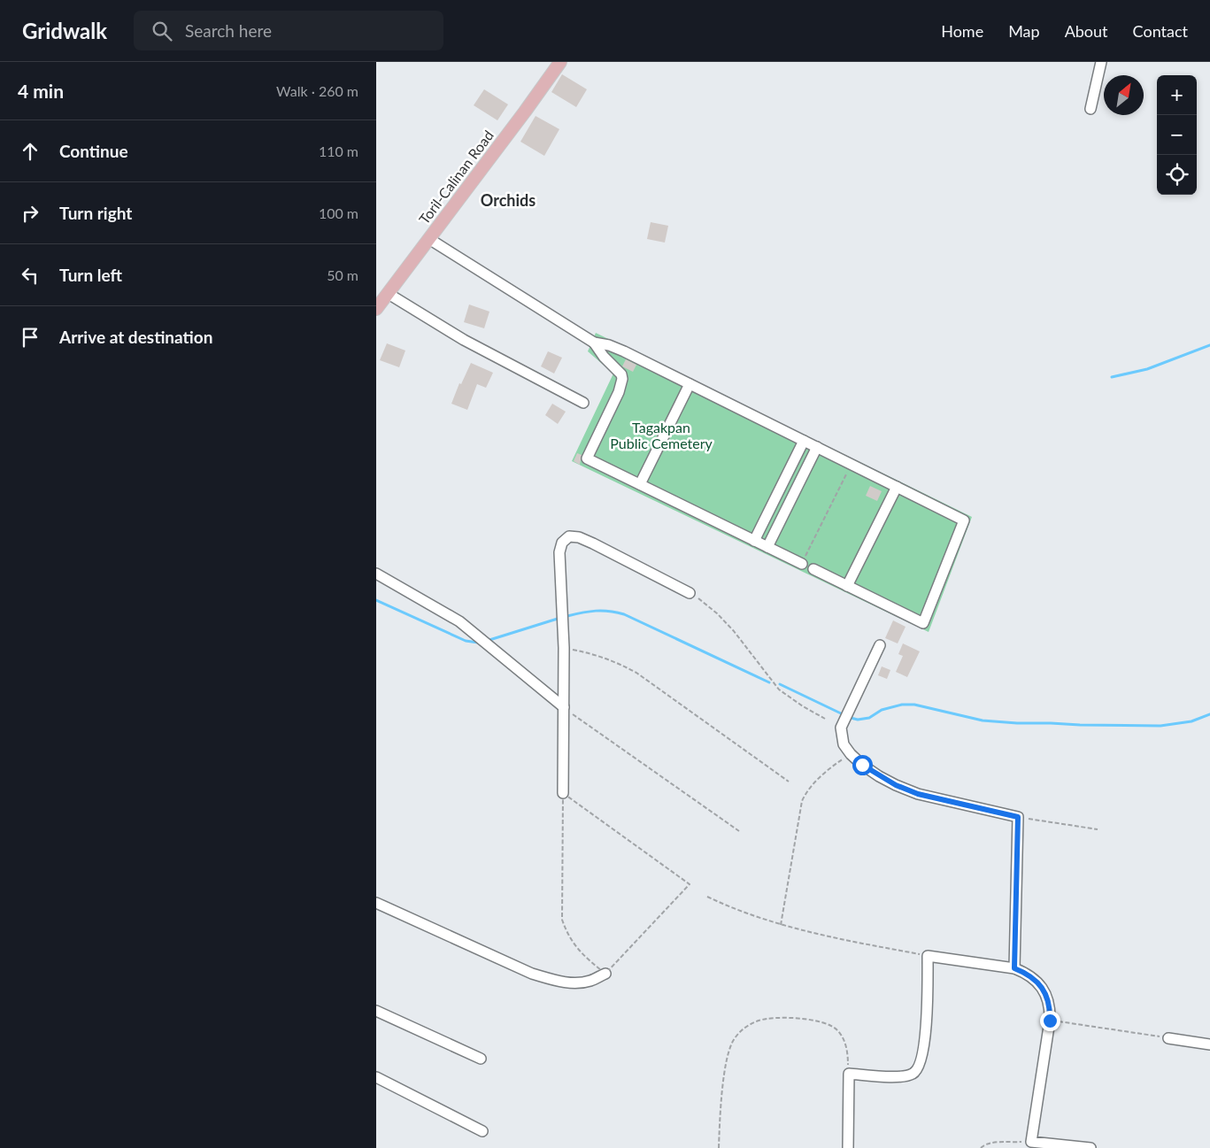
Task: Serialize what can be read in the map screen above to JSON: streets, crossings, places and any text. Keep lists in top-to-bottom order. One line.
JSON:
{"streets":{"main road":["Toril-Calinan Road"]},"districts":["Orchids"],"parks":["Tagakpan Public Cemetery"],"north":"top right","page":{"header":"Gridwalk","search":"Search here","nav":["Home","Map","About","Contact"],"heading":["4 min","Walk · 260 m"],"map_buttons":["+","−"],"list":[["Continue","110 m"],["Turn right","100 m"],["Turn left","50 m"],"Arrive at destination"]}}
